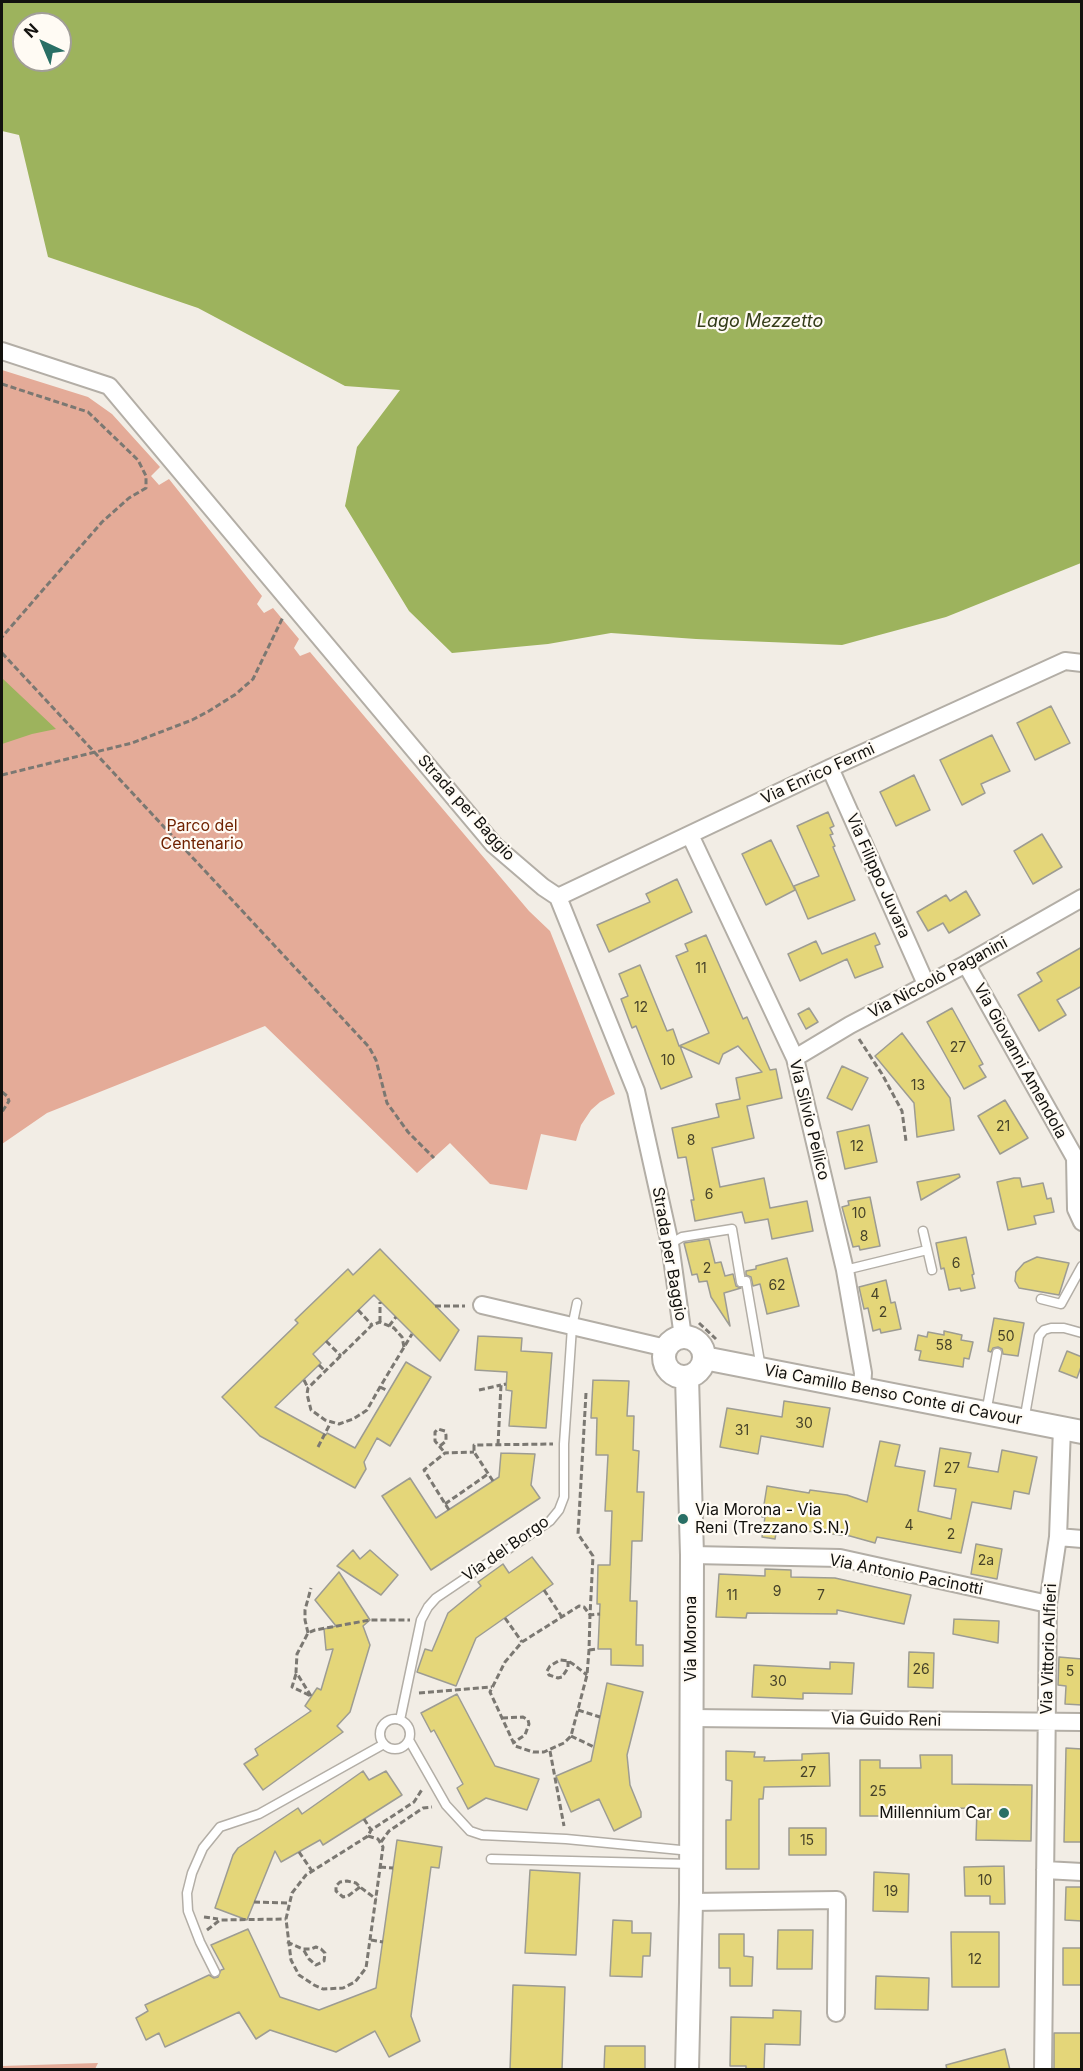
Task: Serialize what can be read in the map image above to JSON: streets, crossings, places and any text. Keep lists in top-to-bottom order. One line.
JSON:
{"streets":{"main road":["Via Camillo Benso Conte di Cavour","Via Morona"],"street":["Via Enrico Fermi","Strada per Baggio","Via Filippo Juvara","Via Niccolò Paganini","Via Giovanni Amendola","Via Silvio Pellico","Via Antonio Pacinotti","Via Vittorio Alfieri","Via Guido Reni"],"lane":["Via del Borgo"]},"crossings":[["Via Enrico Fermi","Strada per Baggio"],["Via Enrico Fermi","Via Filippo Juvara"],["Via Enrico Fermi","Via Silvio Pellico"],["Strada per Baggio","Via Camillo Benso Conte di Cavour"],["Strada per Baggio","Via Morona"],["Via Filippo Juvara","Via Niccolò Paganini"],["Via Niccolò Paganini","Via Giovanni Amendola"],["Via Niccolò Paganini","Via Silvio Pellico"],["Via Silvio Pellico","Via Camillo Benso Conte di Cavour"],["Via Camillo Benso Conte di Cavour","Via Morona"],["Via Camillo Benso Conte di Cavour","Via Vittorio Alfieri"],["Via Antonio Pacinotti","Via Morona"],["Via Antonio Pacinotti","Via Vittorio Alfieri"],["Via Morona","Via Guido Reni"],["Via Vittorio Alfieri","Via Guido Reni"]],"water":["Lago Mezzetto"],"parks":["Parco del Centenario"],"places":["Via Morona - Via Reni (Trezzano S.N.)","Millennium Car"],"house_numbers":["11","12","27","10","13","21","8","12","6","10","8","6","2","62","4","2","50","58","30","31","27","4","2","2a","9","11","7","26","5","30","27","25","15","10","19","12"],"north":"top left"}
